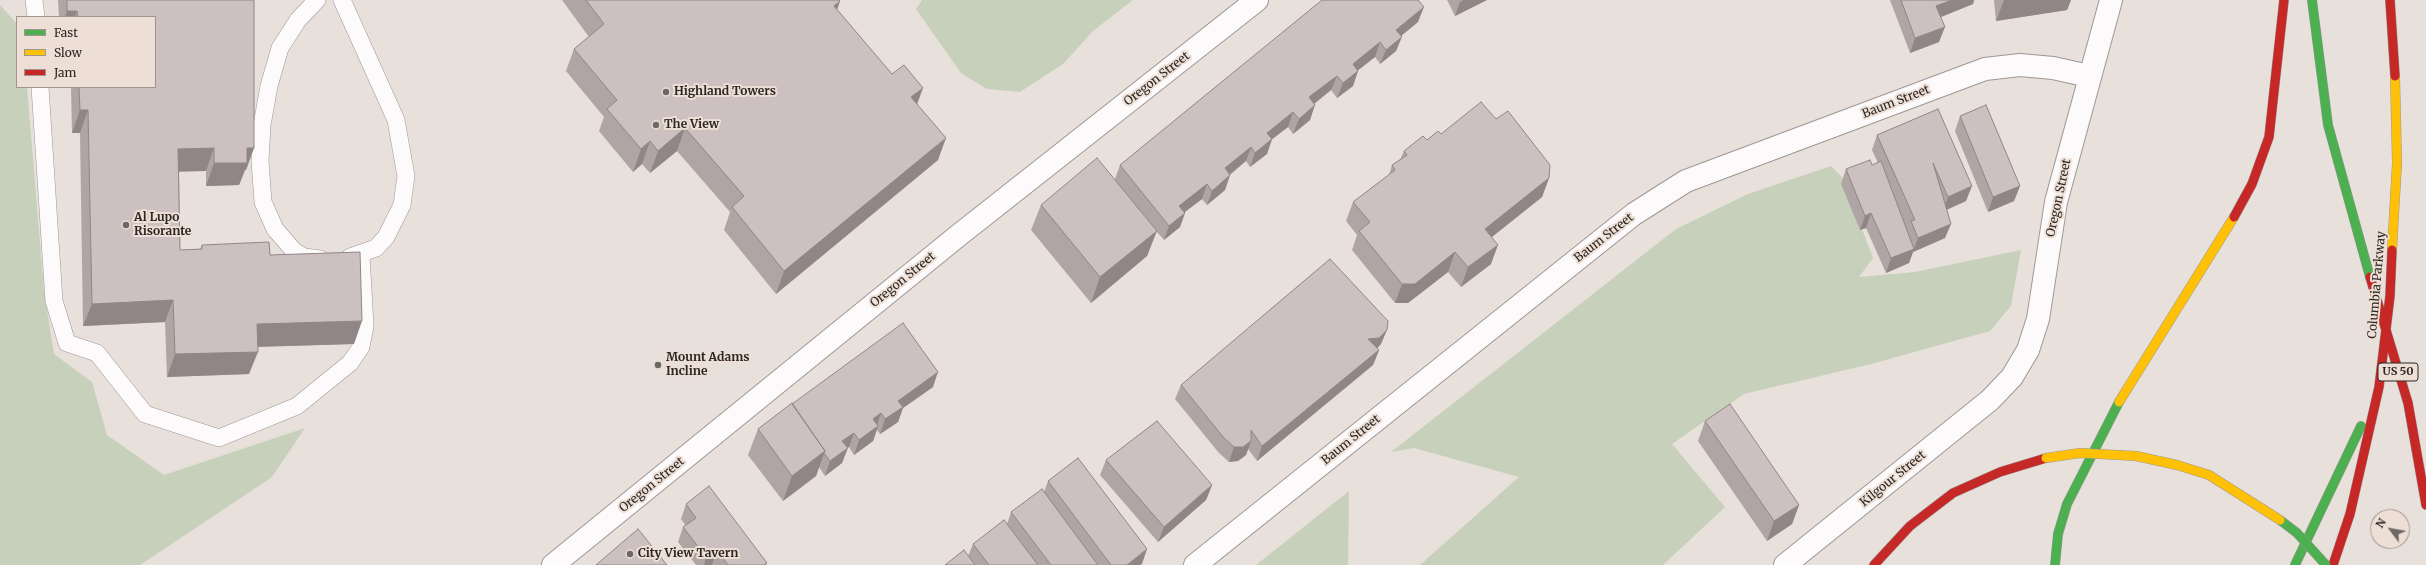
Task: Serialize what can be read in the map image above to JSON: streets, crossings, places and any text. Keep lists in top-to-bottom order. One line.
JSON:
{"streets":{"highway":["Columbia Parkway","US 50"],"street":["Oregon Street","Baum Street","Kilgour Street"]},"crossings":[["Oregon Street","Baum Street"],["Oregon Street","Kilgour Street"]],"places":["Highland Towers","The View","Al Lupo Risorante","Mount Adams Incline","City View Tavern"],"legend":["Fast","Slow","Jam"],"north":"top left"}
